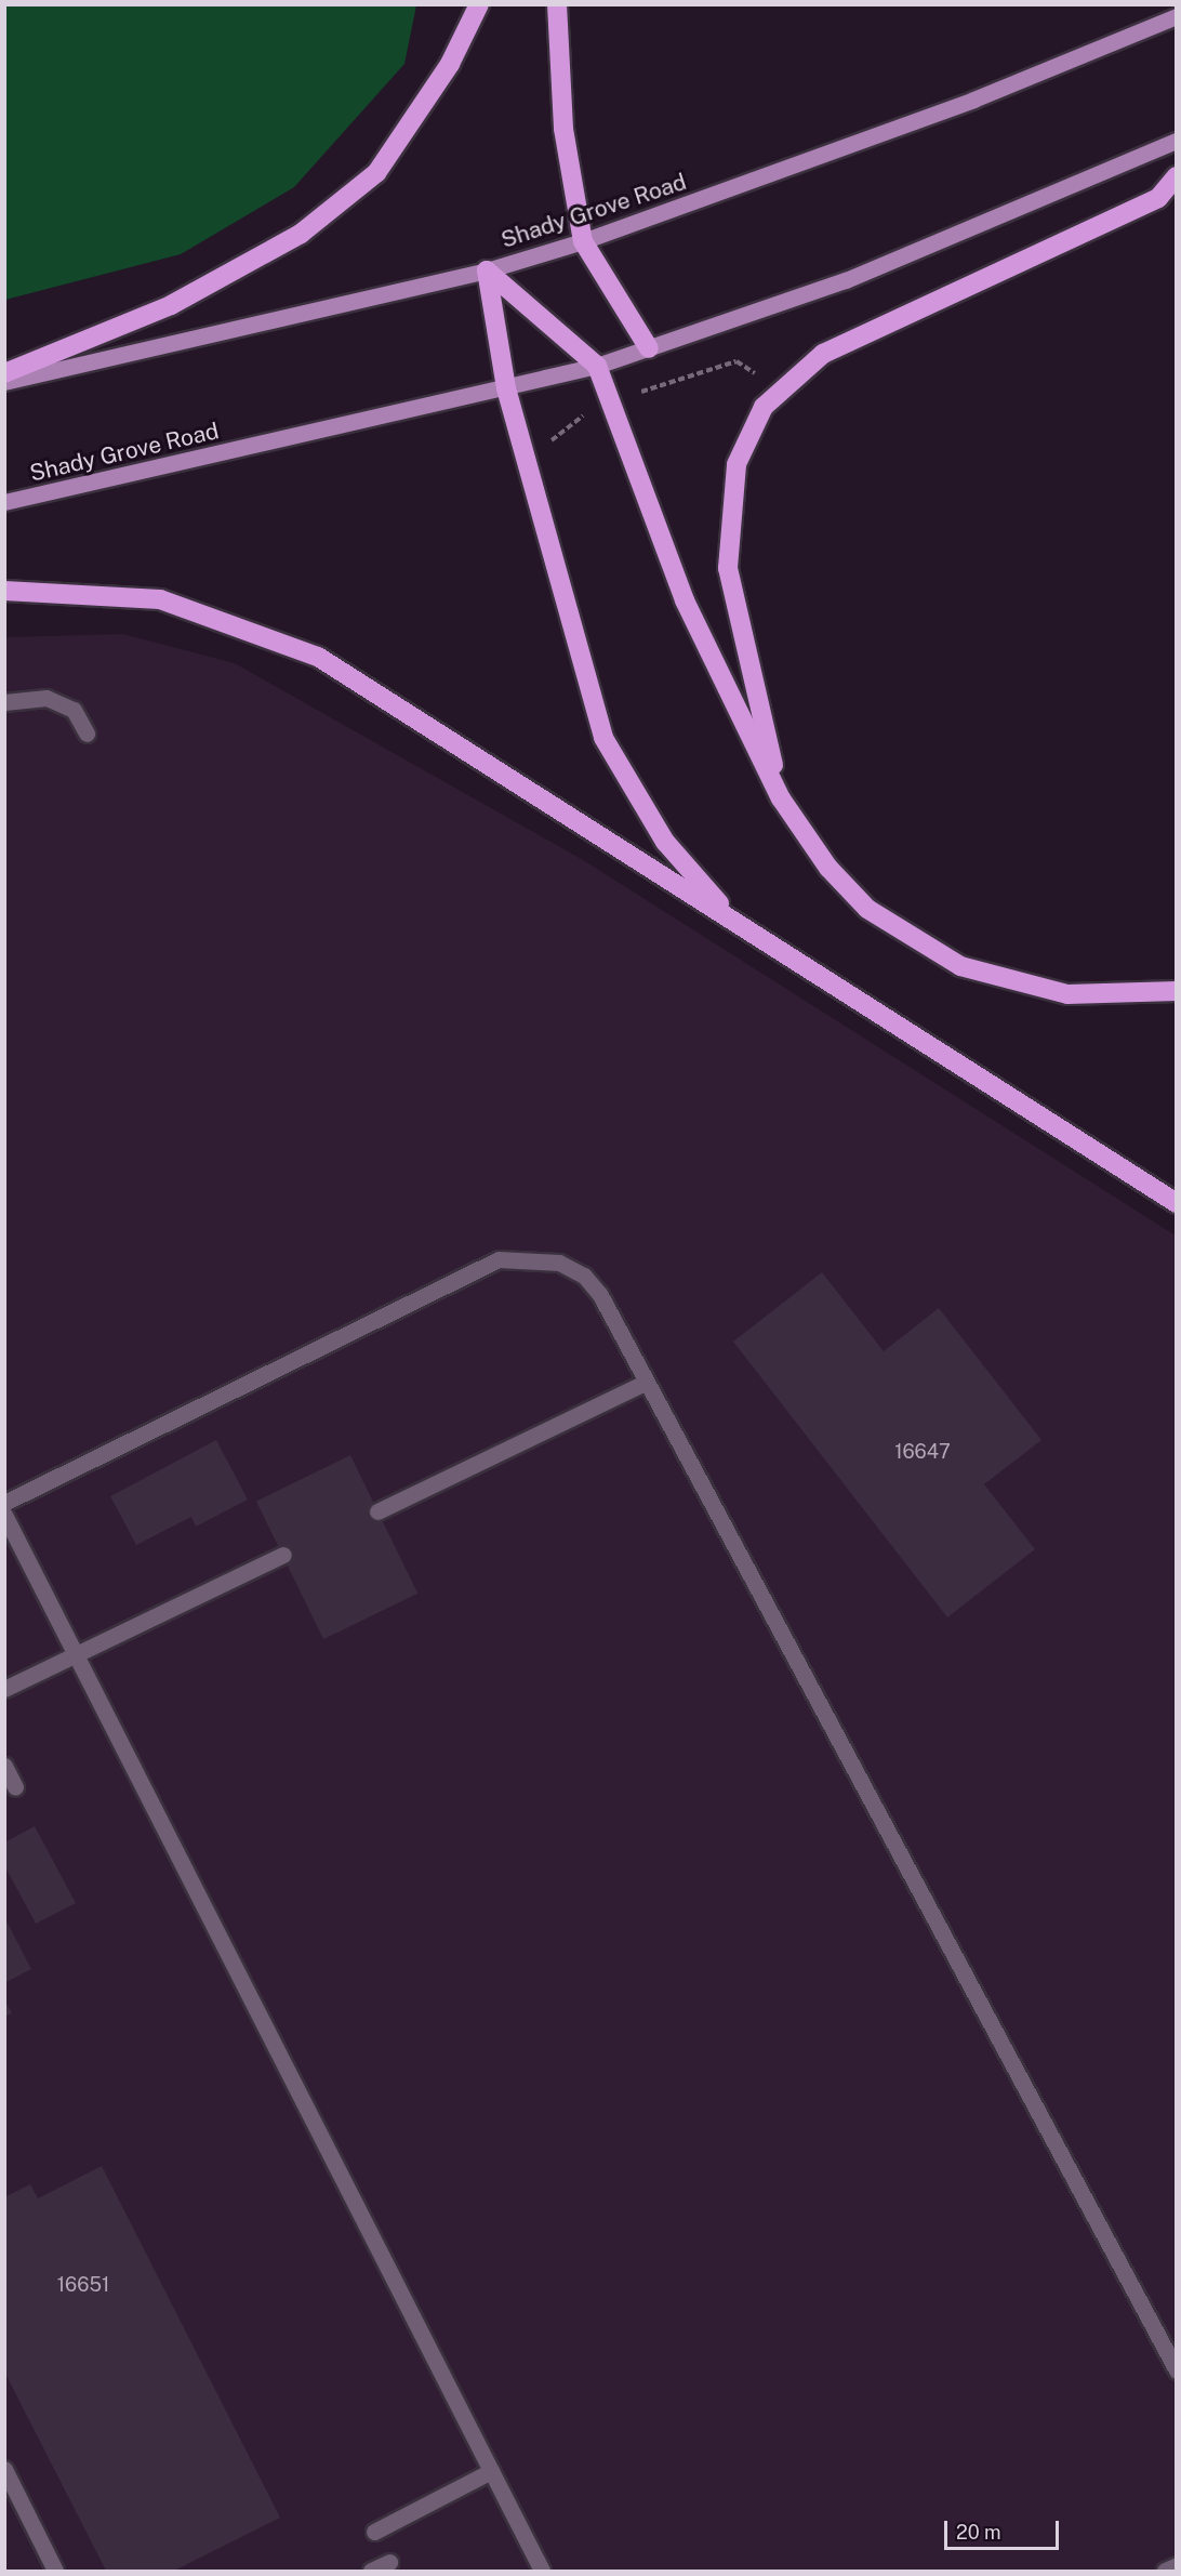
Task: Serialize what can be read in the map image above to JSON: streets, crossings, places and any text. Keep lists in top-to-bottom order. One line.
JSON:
{"streets":{"main road":["Shady Grove Road"]},"house_numbers":["16647","16651"],"scale_bar":"20 m"}
